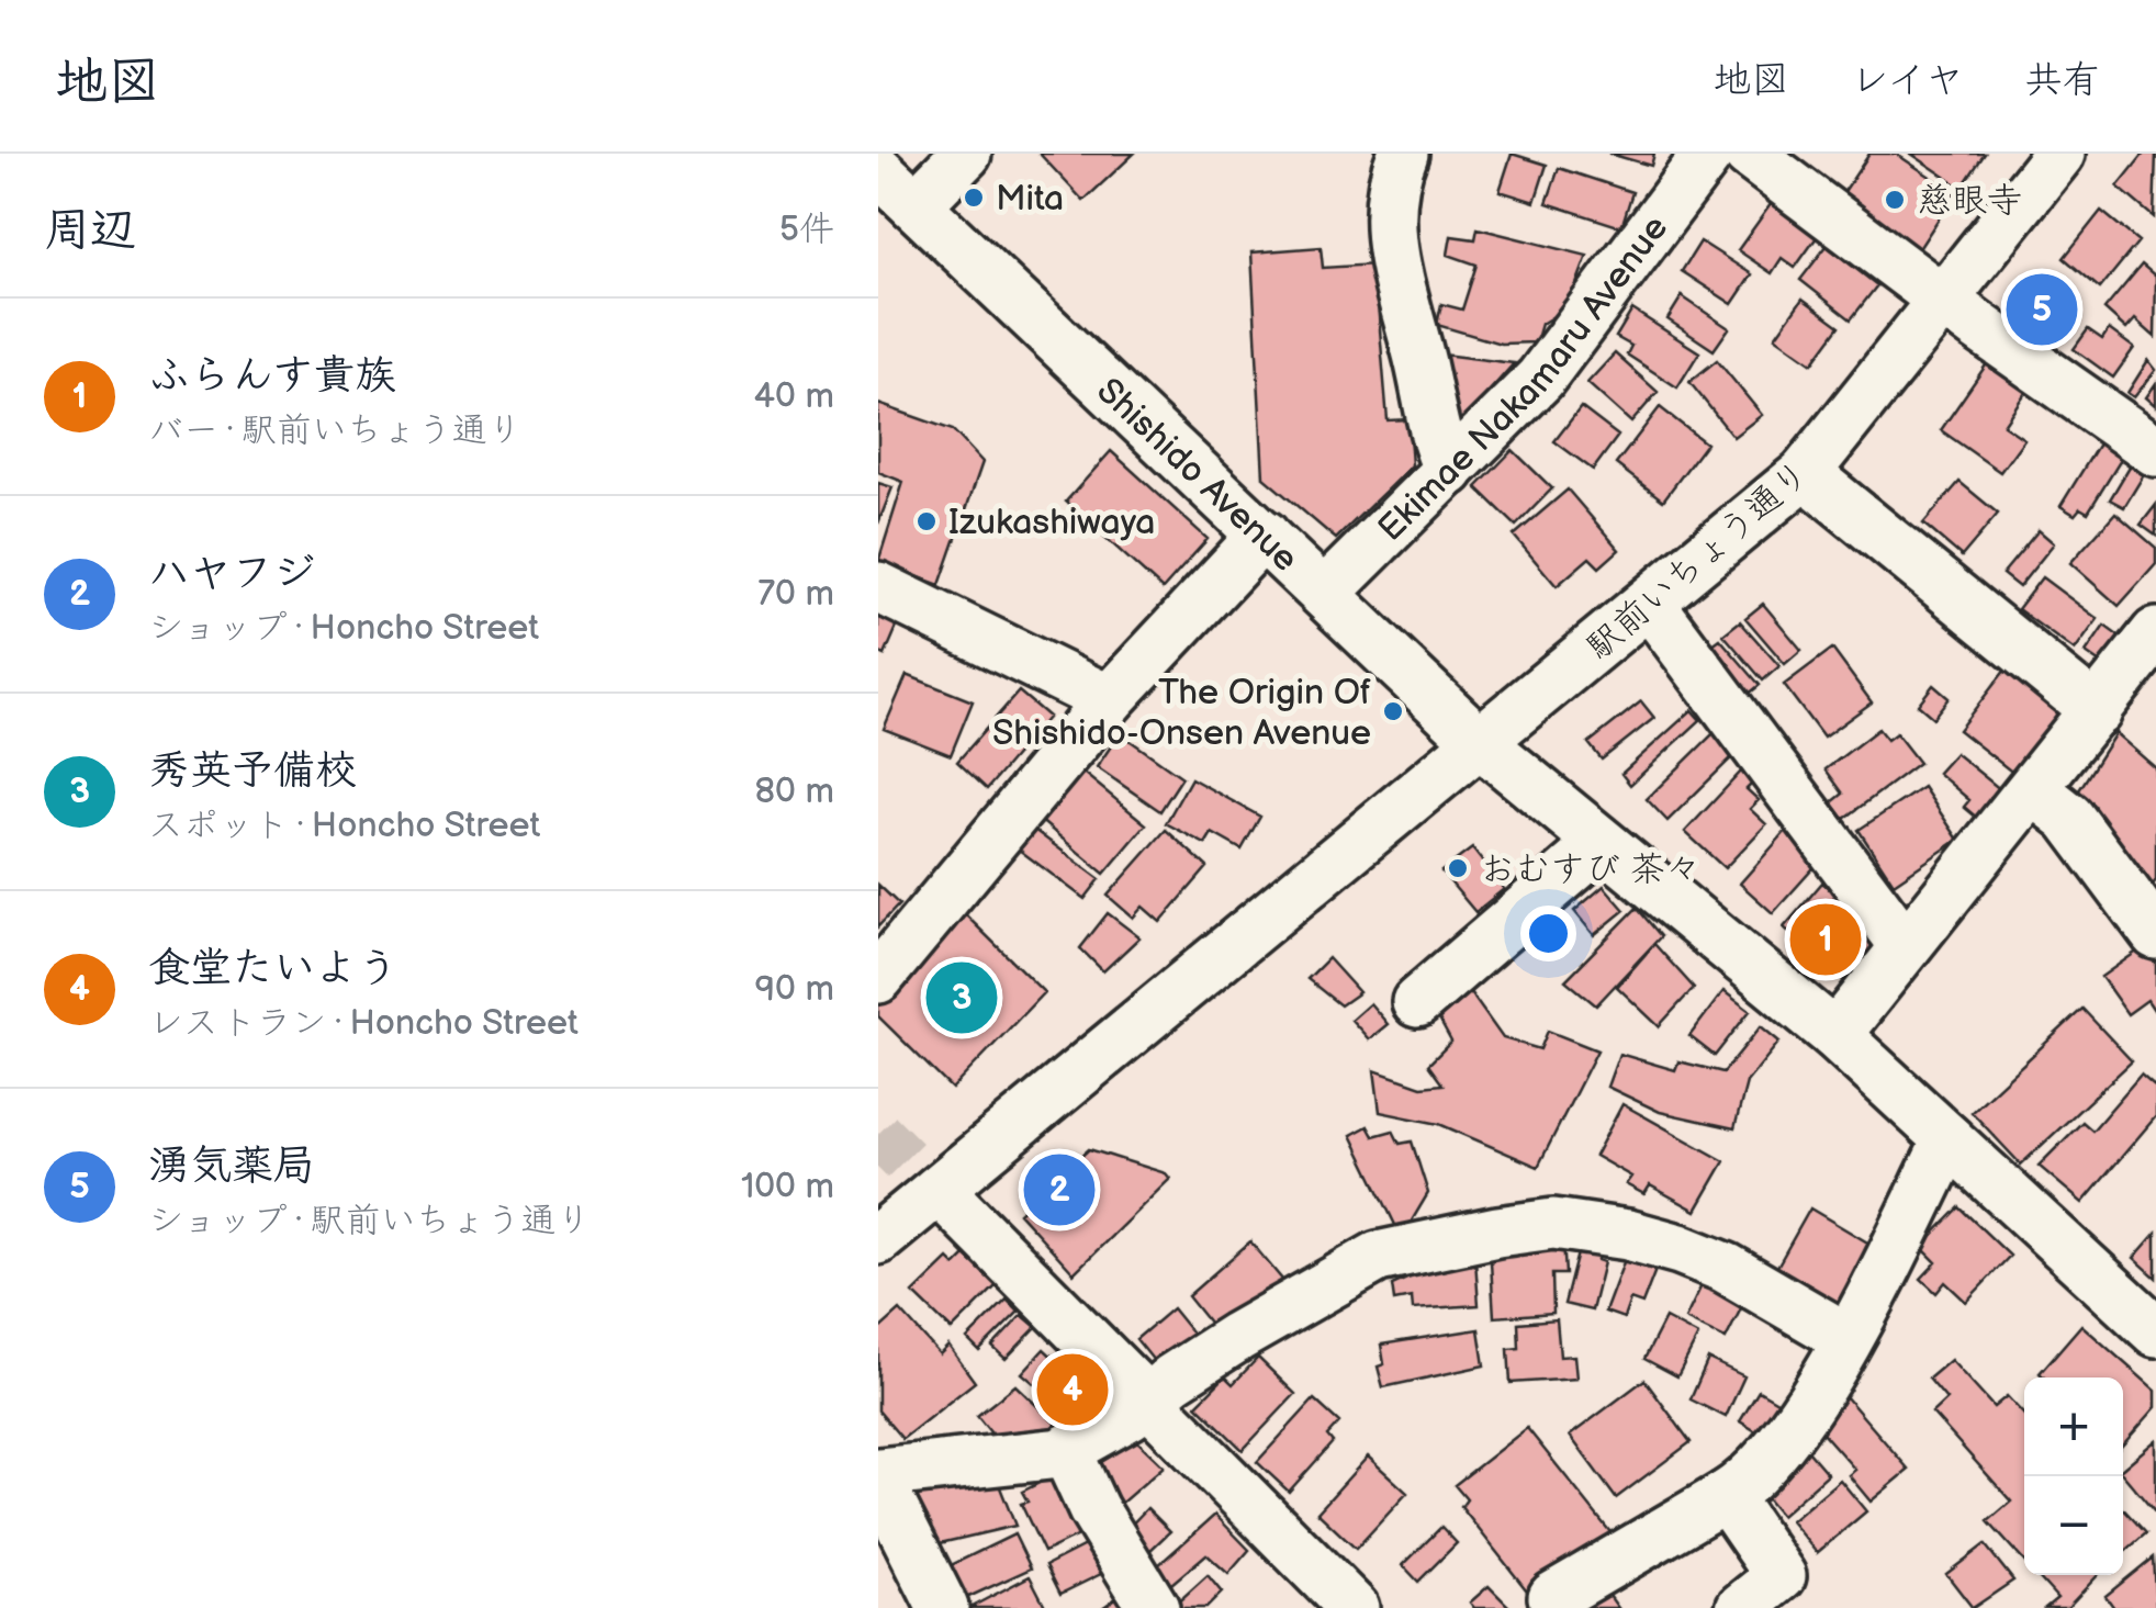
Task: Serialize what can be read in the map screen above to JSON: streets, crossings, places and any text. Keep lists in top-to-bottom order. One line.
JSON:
{"streets":{"street":["Ekimae Nakamaru Avenue","Shishido Avenue","駅前いちょう通り"]},"crossings":[["Ekimae Nakamaru Avenue","Shishido Avenue"],["Shishido Avenue","駅前いちょう通り"]],"places":["Mita","慈眼寺","Izukashiwaya","The Origin Of Shishido-Onsen Avenue","おむすび 茶々"],"page":{"header":"地図","nav":["地図","レイヤ","共有"],"heading":["周辺","5件"],"pins":["5","1","3","2","4"],"list":[{"mark":"1","name":"ふらんす貴族","note":"バー · 駅前いちょう通り","value":"40 m"},{"mark":"2","name":"ハヤフジ","note":"ショップ · Honcho Street","value":"70 m"},{"mark":"3","name":"秀英予備校","note":"スポット · Honcho Street","value":"80 m"},{"mark":"4","name":"食堂たいよう","note":"レストラン · Honcho Street","value":"90 m"},{"mark":"5","name":"湧気薬局","note":"ショップ · 駅前いちょう通り","value":"100 m"}],"map_buttons":["+","−"]}}
